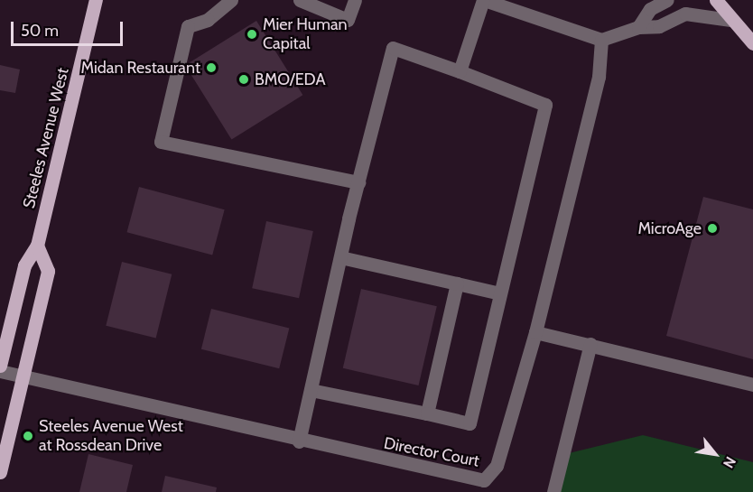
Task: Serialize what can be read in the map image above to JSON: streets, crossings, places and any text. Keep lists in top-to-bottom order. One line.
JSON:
{"streets":{"main road":["Steeles Avenue West"],"street":["Director Court"]},"places":["Mier Human Capital","Midan Restaurant","BMO/EDA","MicroAge","Steeles Avenue West at Rossdean Drive"],"scale_bar":"50 m","north":"bottom right"}
